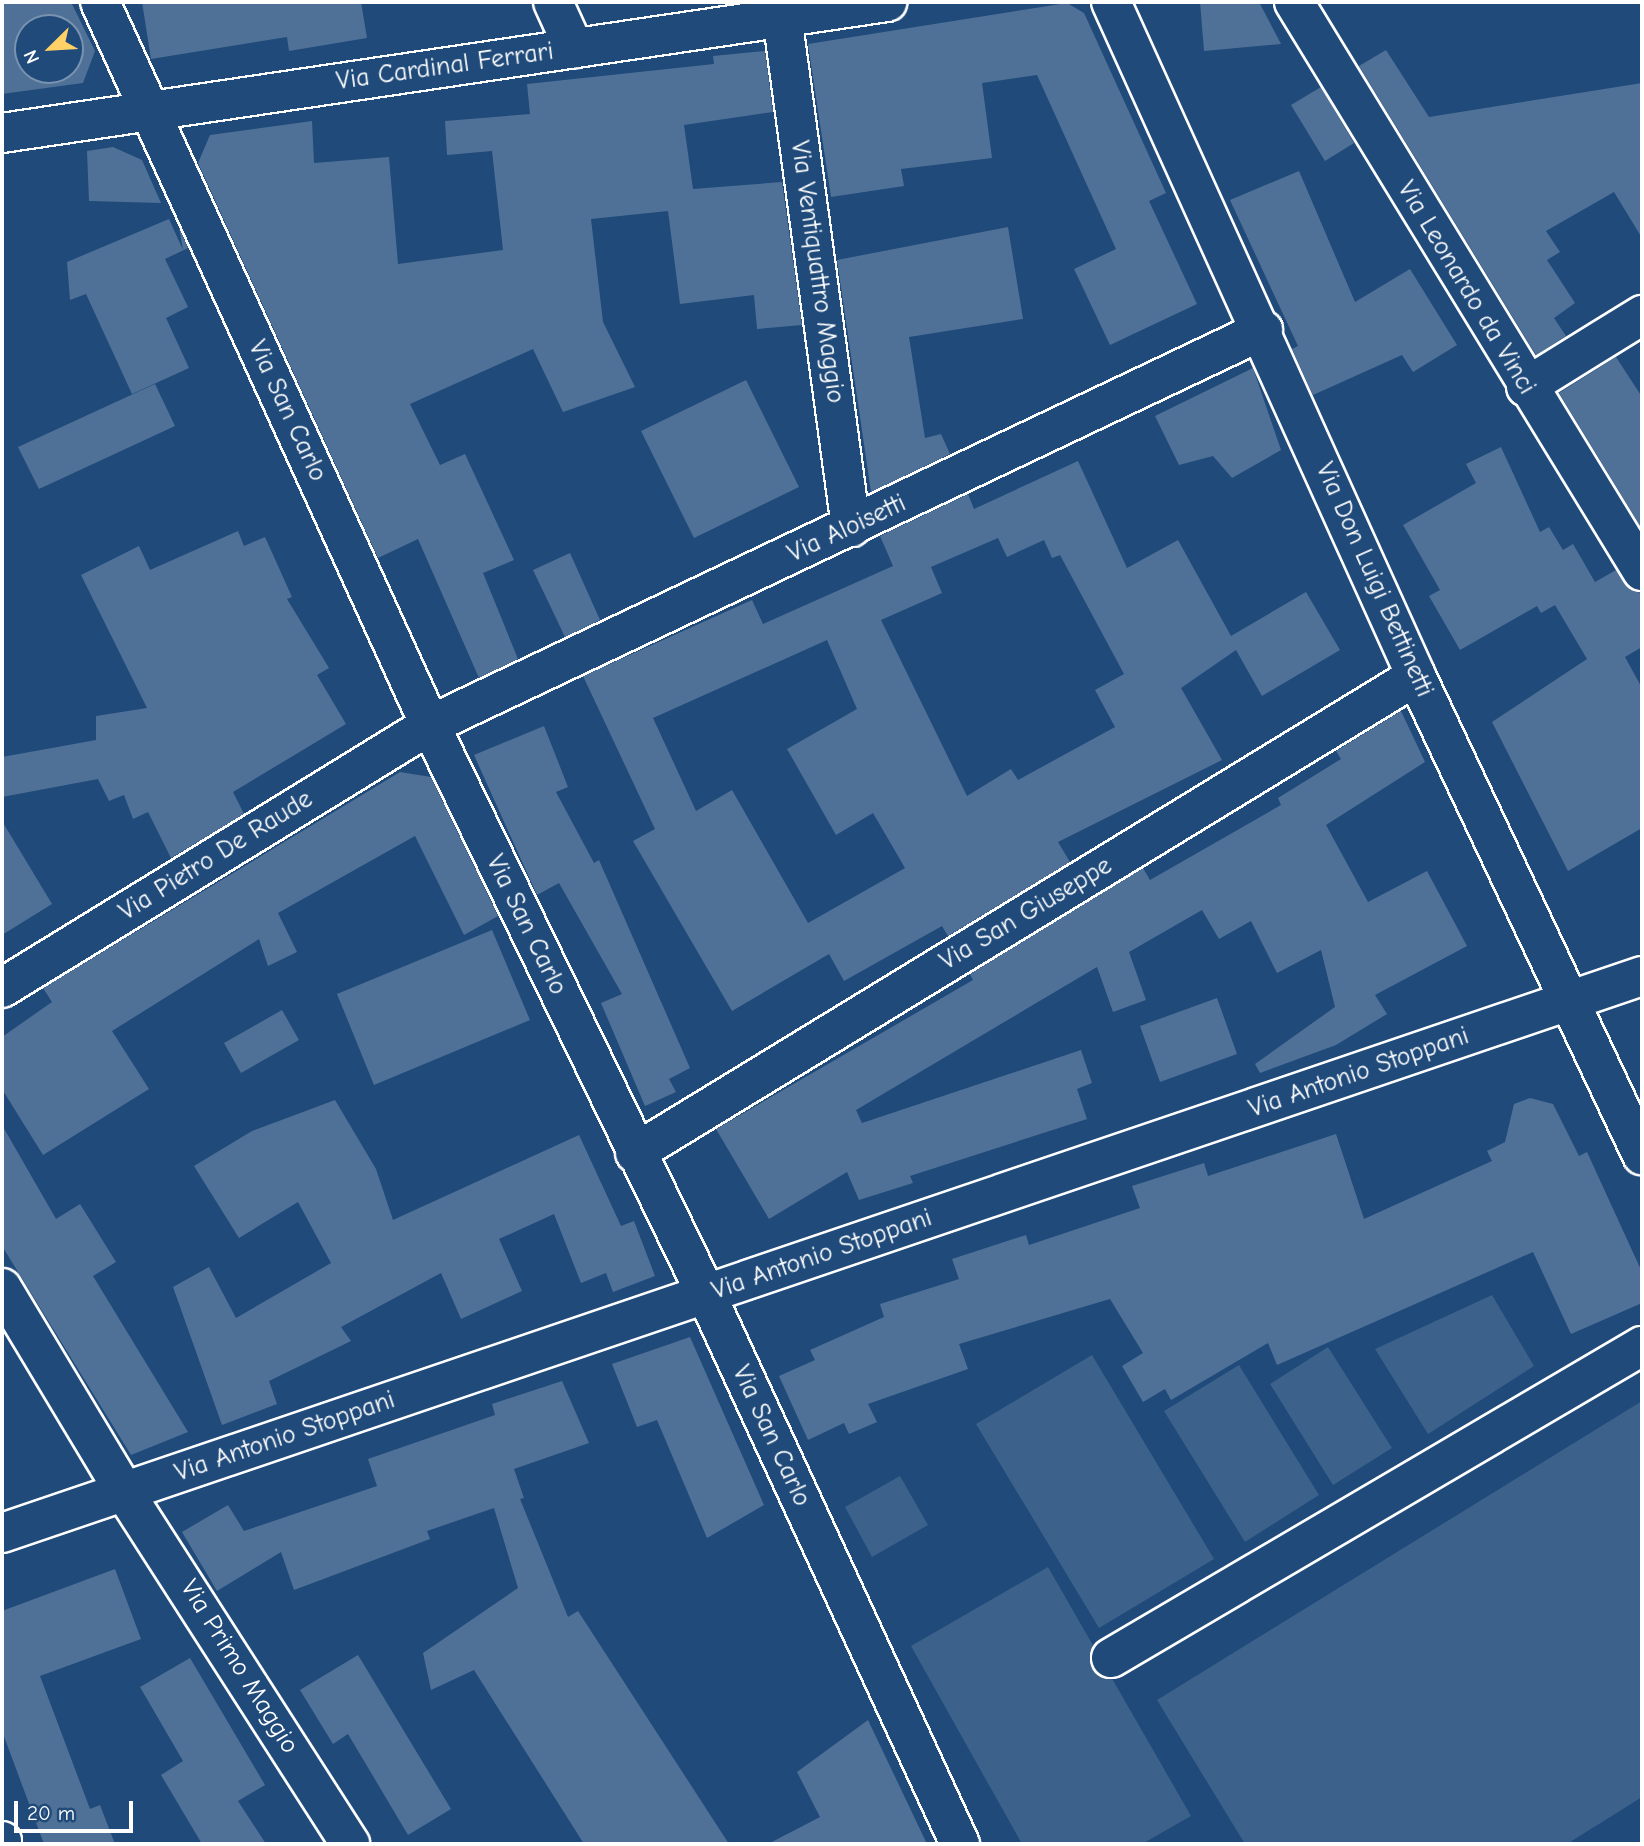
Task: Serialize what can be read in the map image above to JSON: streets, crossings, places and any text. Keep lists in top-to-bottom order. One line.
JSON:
{"streets":{"street":["Via Cardinal Ferrari","Via Ventiquattro Maggio","Via Leonardo da Vinci","Via San Carlo","Via Aloisetti","Via Don Luigi Bettinetti","Via Pietro De Raude","Via San Giuseppe","Via Antonio Stoppani","Via Primo Maggio"]},"crossings":[["Via Cardinal Ferrari","Via Ventiquattro Maggio"],["Via Cardinal Ferrari","Via San Carlo"],["Via Ventiquattro Maggio","Via Aloisetti"],["Via San Carlo","Via Aloisetti"],["Via San Carlo","Via Pietro De Raude"],["Via San Carlo","Via San Giuseppe"],["Via San Carlo","Via Antonio Stoppani"],["Via Aloisetti","Via Don Luigi Bettinetti"],["Via Aloisetti","Via Pietro De Raude"],["Via Don Luigi Bettinetti","Via San Giuseppe"],["Via Don Luigi Bettinetti","Via Antonio Stoppani"],["Via Antonio Stoppani","Via Primo Maggio"]],"scale_bar":"20 m","north":"bottom left"}
